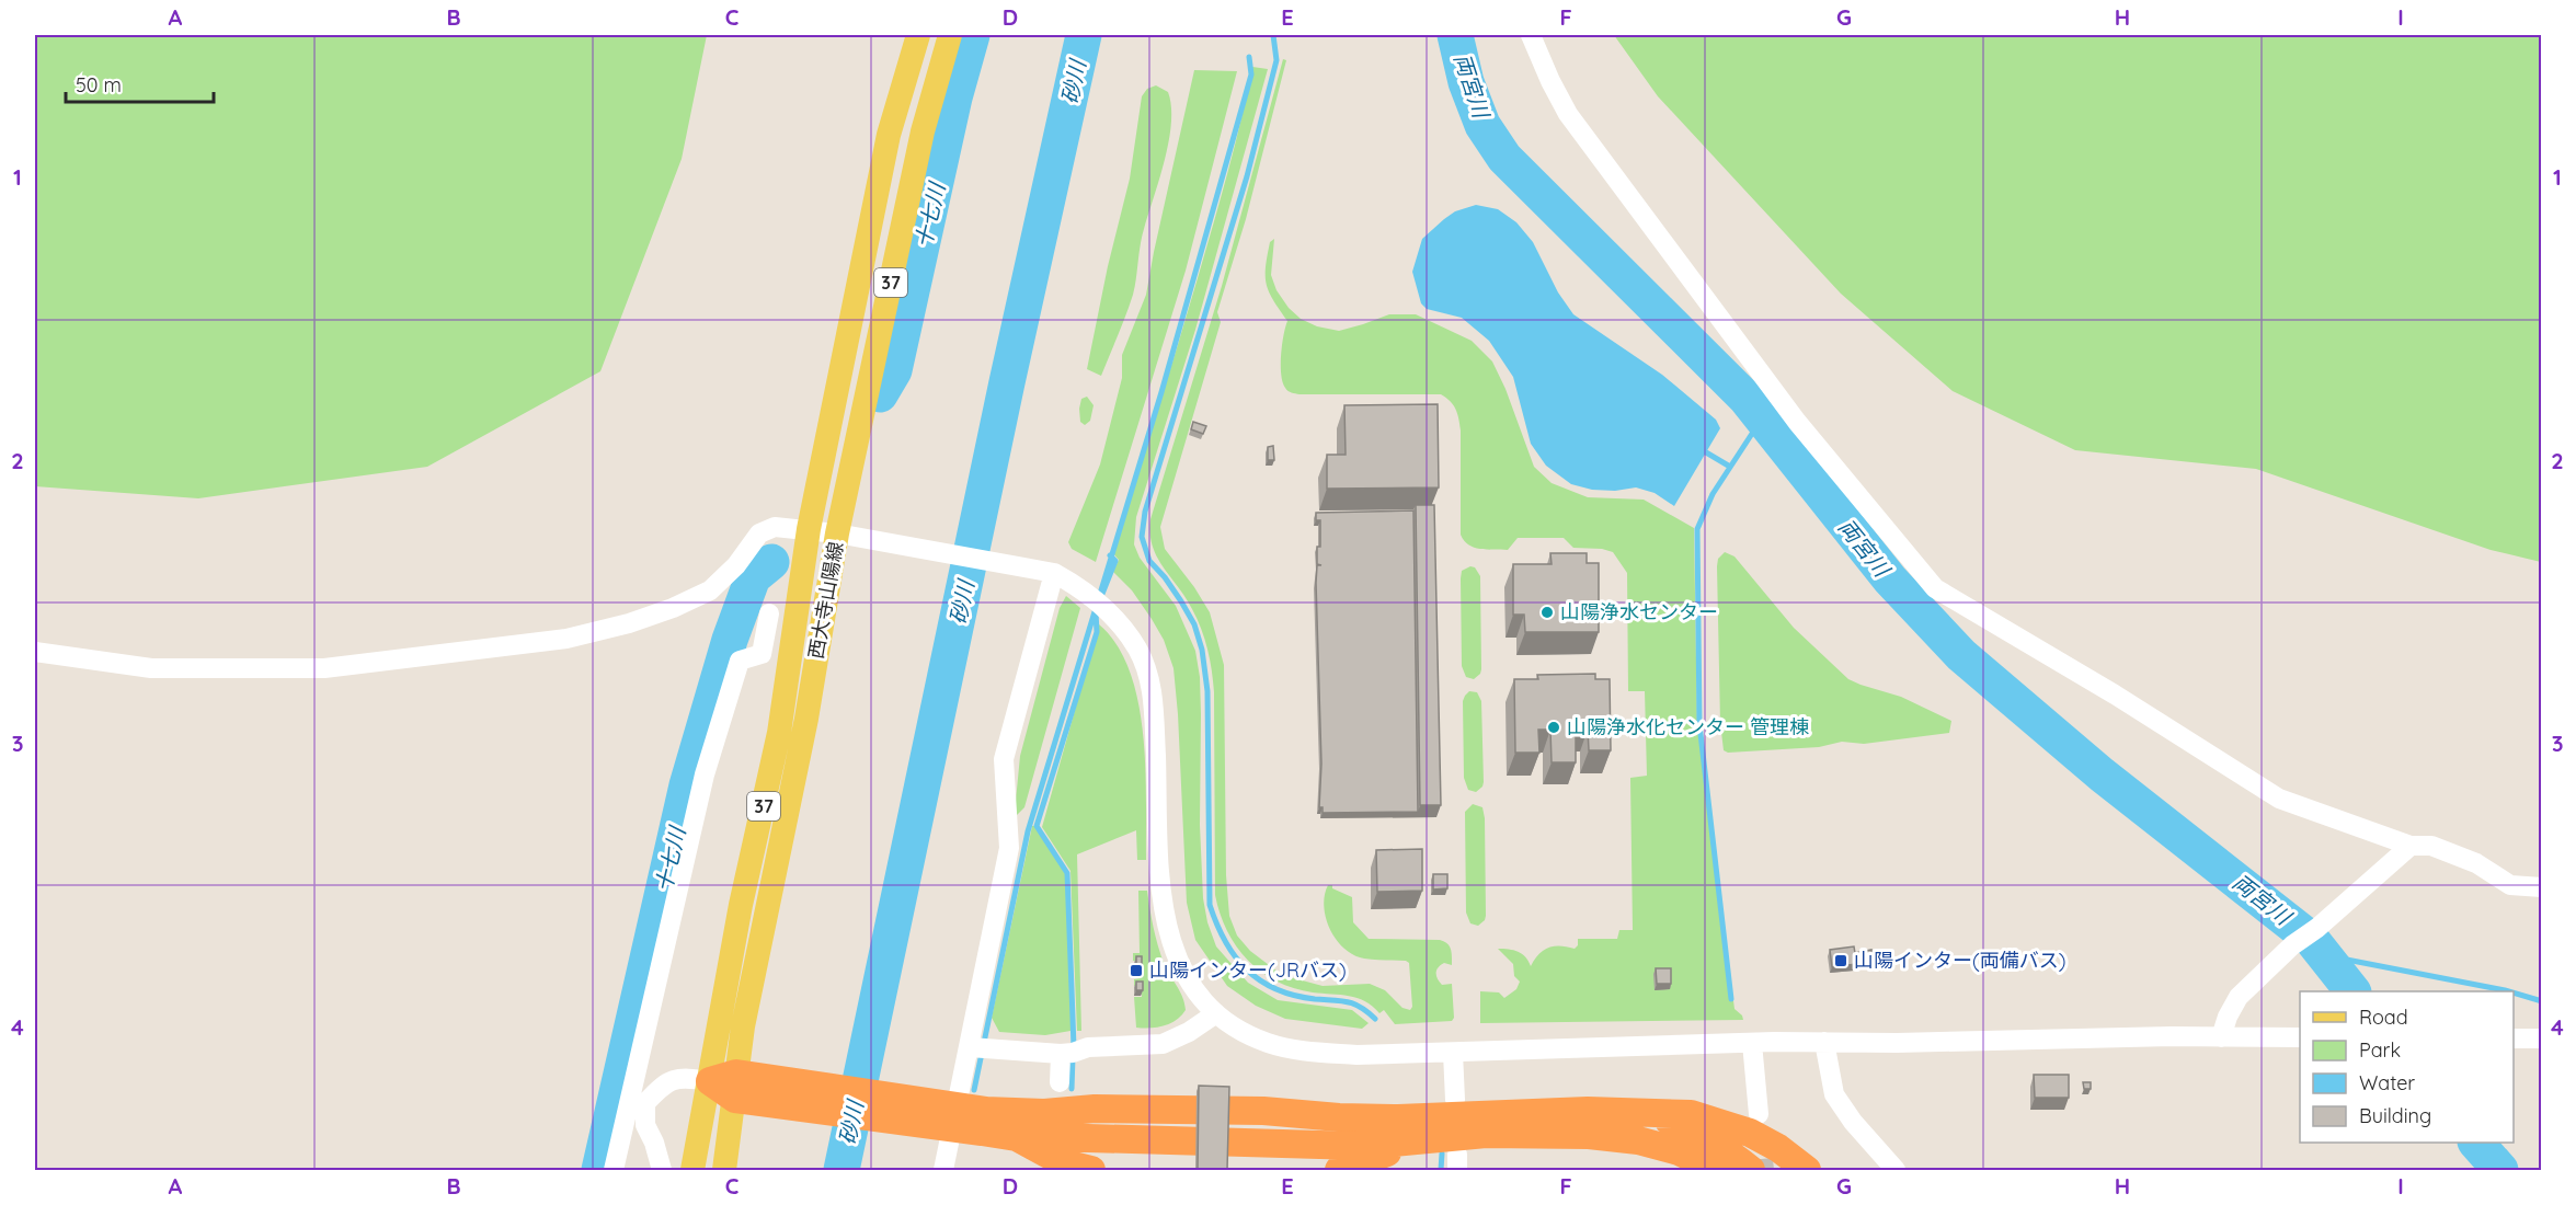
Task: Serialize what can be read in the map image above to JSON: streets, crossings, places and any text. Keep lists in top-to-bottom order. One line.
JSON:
{"streets":{"main road":["37","西大寺山陽線"]},"water":["砂川","両宮川","十七川"],"places":{"other":["山陽浄水センター","山陽浄水化センター 管理棟"],"transit":["山陽インター(両備バス)","山陽インター(JRバス)"]},"legend":["Road","Park","Water","Building"],"scale_bar":"50 m","grid":{"columns":["A","B","C","D","E","F","G","H","I"],"rows":["1","2","3","4"]}}
